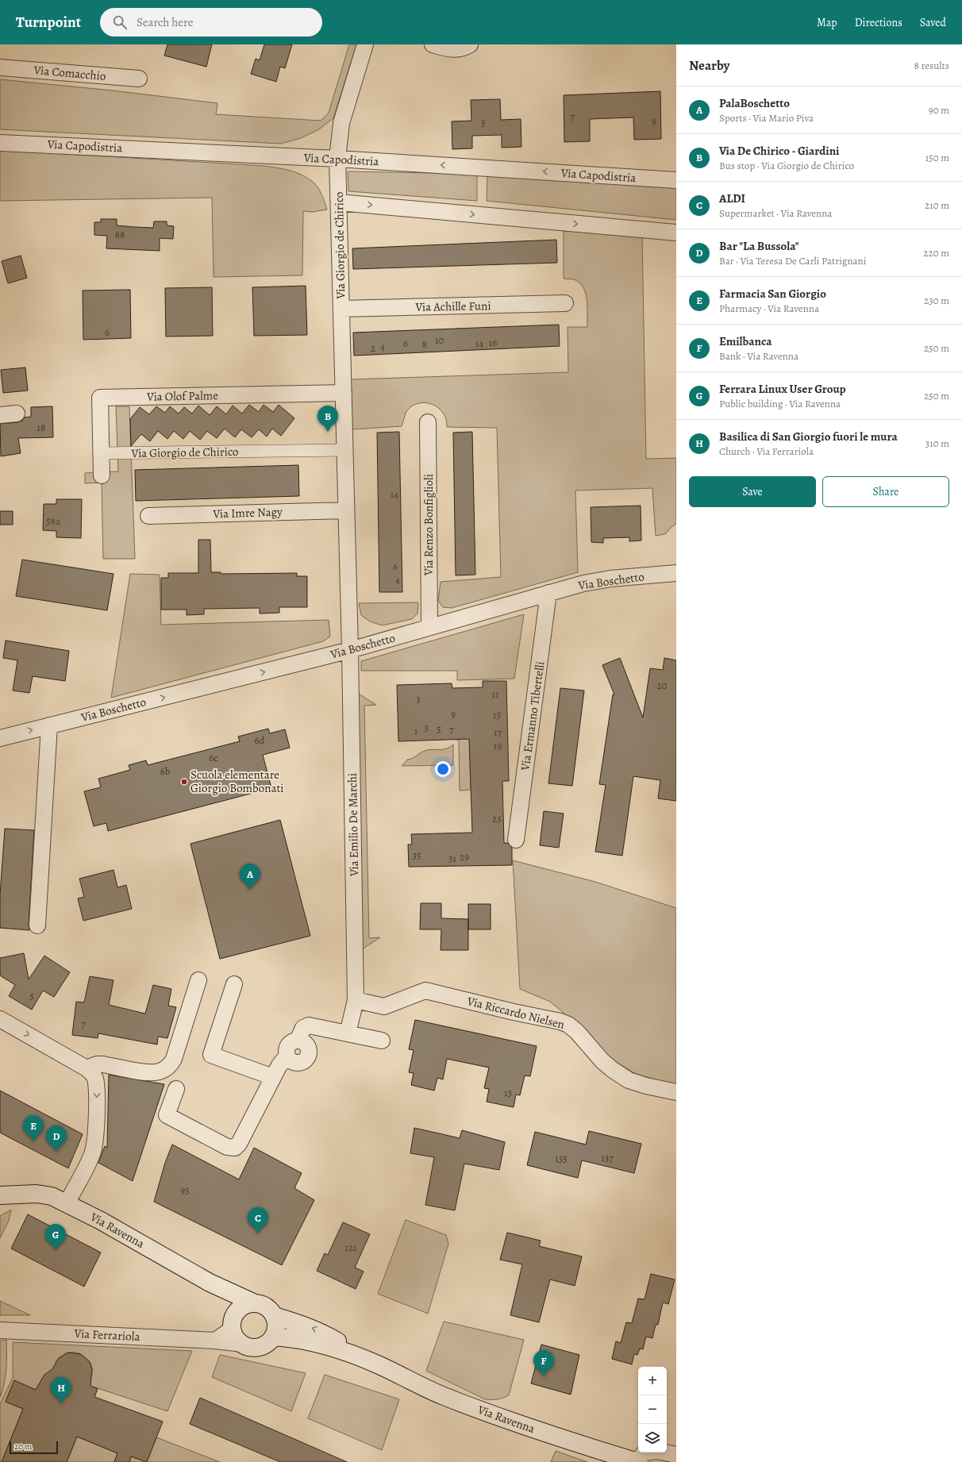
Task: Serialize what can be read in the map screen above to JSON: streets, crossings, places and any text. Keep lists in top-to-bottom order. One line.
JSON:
{"streets":{"main road":["Via Ravenna"],"street":["Via Comacchio","Via Capodistria","Via Giorgio de Chirico","Via Achille Funi","Via Olof Palme","Via Imre Nagy","Via Renzo Bonfiglioli","Via Boschetto","Via Ermanno Tibertelli","Via Emilio De Marchi","Via Riccardo Nielsen","Via Ferrariola"]},"crossings":[["Via Capodistria","Via Giorgio de Chirico"],["Via Giorgio de Chirico","Via Achille Funi"],["Via Giorgio de Chirico","Via Olof Palme"],["Via Giorgio de Chirico","Via Imre Nagy"],["Via Giorgio de Chirico","Via Boschetto"],["Via Giorgio de Chirico","Via Emilio De Marchi"],["Via Renzo Bonfiglioli","Via Boschetto"],["Via Boschetto","Via Ermanno Tibertelli"],["Via Boschetto","Via Emilio De Marchi"],["Via Emilio De Marchi","Via Riccardo Nielsen"],["Via Ravenna","Via Ferrariola"]],"one_way":["Via Boschetto"],"places":["Scuola elementare Giorgio Bombonati"],"house_numbers":["7","9","5","88","6","10","16","6","14","8","4","2","18","14","58a","6","4","20","11","3","9","15","3","5","7","1","17","6d","19","6c","6b","25","35","29","31","5","7","13","137","135","95","121"],"scale_bar":"20 m","page":{"header":"Turnpoint","search":"Search here","nav":["Map","Directions","Saved"],"heading":["Nearby","8 results"],"list":[{"mark":"A","name":"PalaBoschetto","note":"Sports · Via Mario Piva","value":"90 m"},{"mark":"B","name":"Via De Chirico - Giardini","note":"Bus stop · Via Giorgio de Chirico","value":"150 m"},{"mark":"C","name":"ALDI","note":"Supermarket · Via Ravenna","value":"210 m"},{"mark":"D","name":"Bar \"La Bussola\"","note":"Bar · Via Teresa De Carli Patrignani","value":"220 m"},{"mark":"E","name":"Farmacia San Giorgio","note":"Pharmacy · Via Ravenna","value":"230 m"},{"mark":"F","name":"Emilbanca","note":"Bank · Via Ravenna","value":"250 m"},{"mark":"G","name":"Ferrara Linux User Group","note":"Public building · Via Ravenna","value":"250 m"},{"mark":"H","name":"Basilica di San Giorgio fuori le mura","note":"Church · Via Ferrariola","value":"310 m"}],"pins":["B","A","E","D","C","G","F","H"],"buttons":["Save","Share"],"map_buttons":["+","−"],"scale":"20 m"}}
